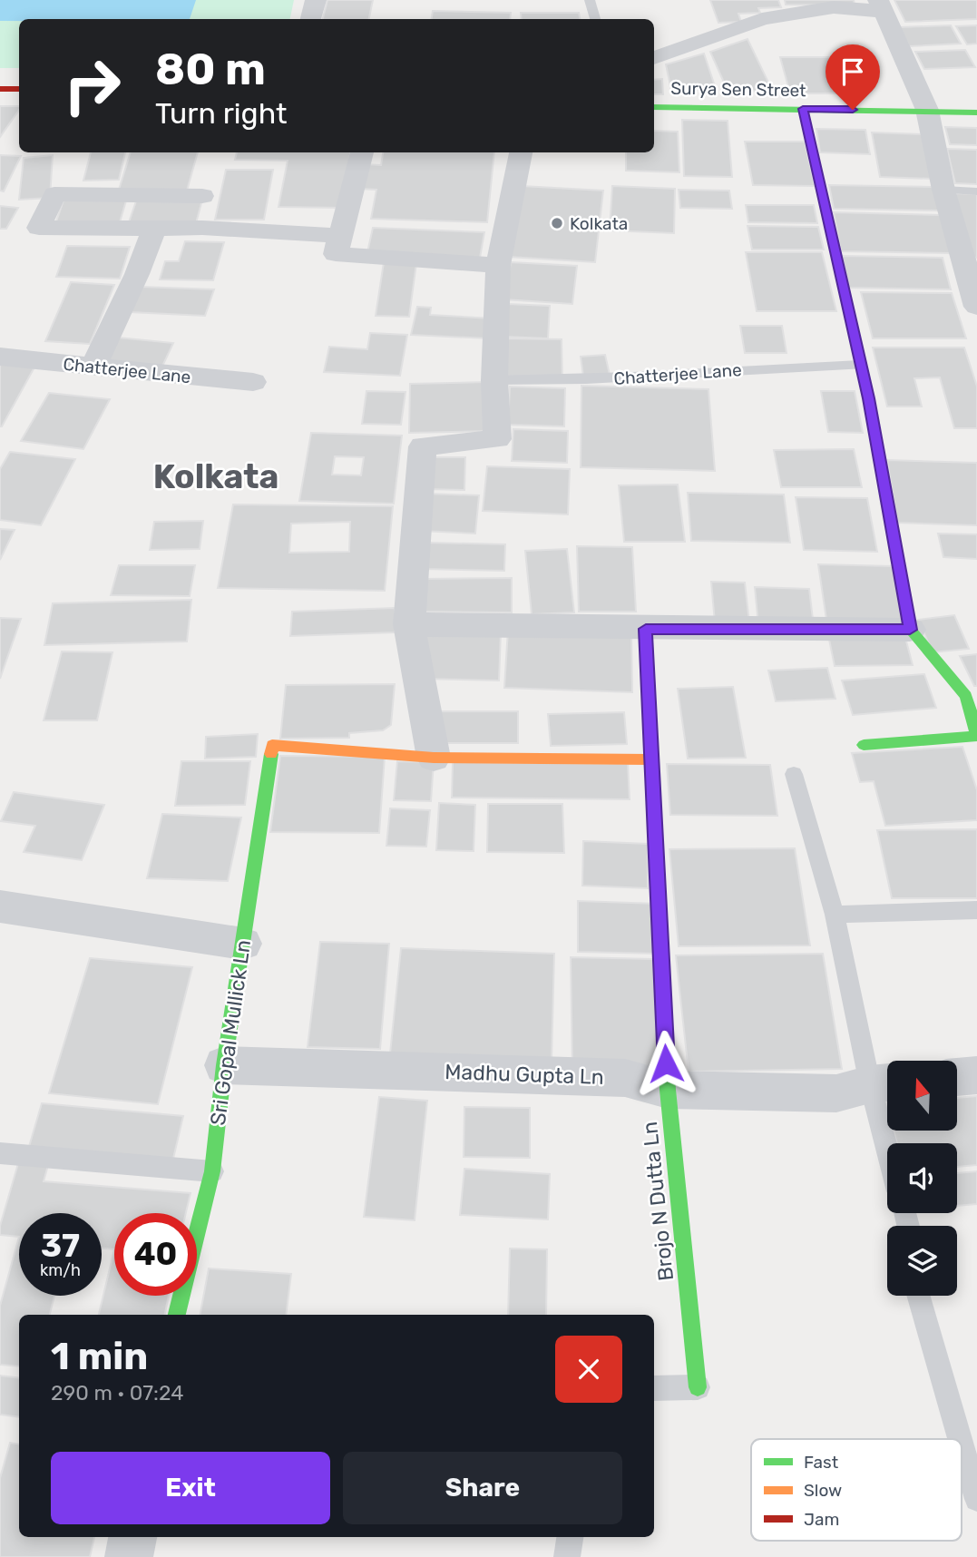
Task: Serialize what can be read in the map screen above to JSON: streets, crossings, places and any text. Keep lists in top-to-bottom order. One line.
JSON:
{"streets":{"street":["Surya Sen Street","Chatterjee Lane","Sri Gopal Mullick Ln","Madhu Gupta Ln","Brojo N Dutta Ln"]},"crossings":[["Sri Gopal Mullick Ln","Madhu Gupta Ln"],["Madhu Gupta Ln","Brojo N Dutta Ln"]],"districts":["Kolkata"],"places":["Kolkata"],"legend":["Fast","Slow","Jam"],"north":"top","page":{"turn":["80 m","Turn right"],"speed":"37 km/h","limit":"40","heading":["1 min","290 m · 07:24"],"buttons":["Exit","Share"]}}
